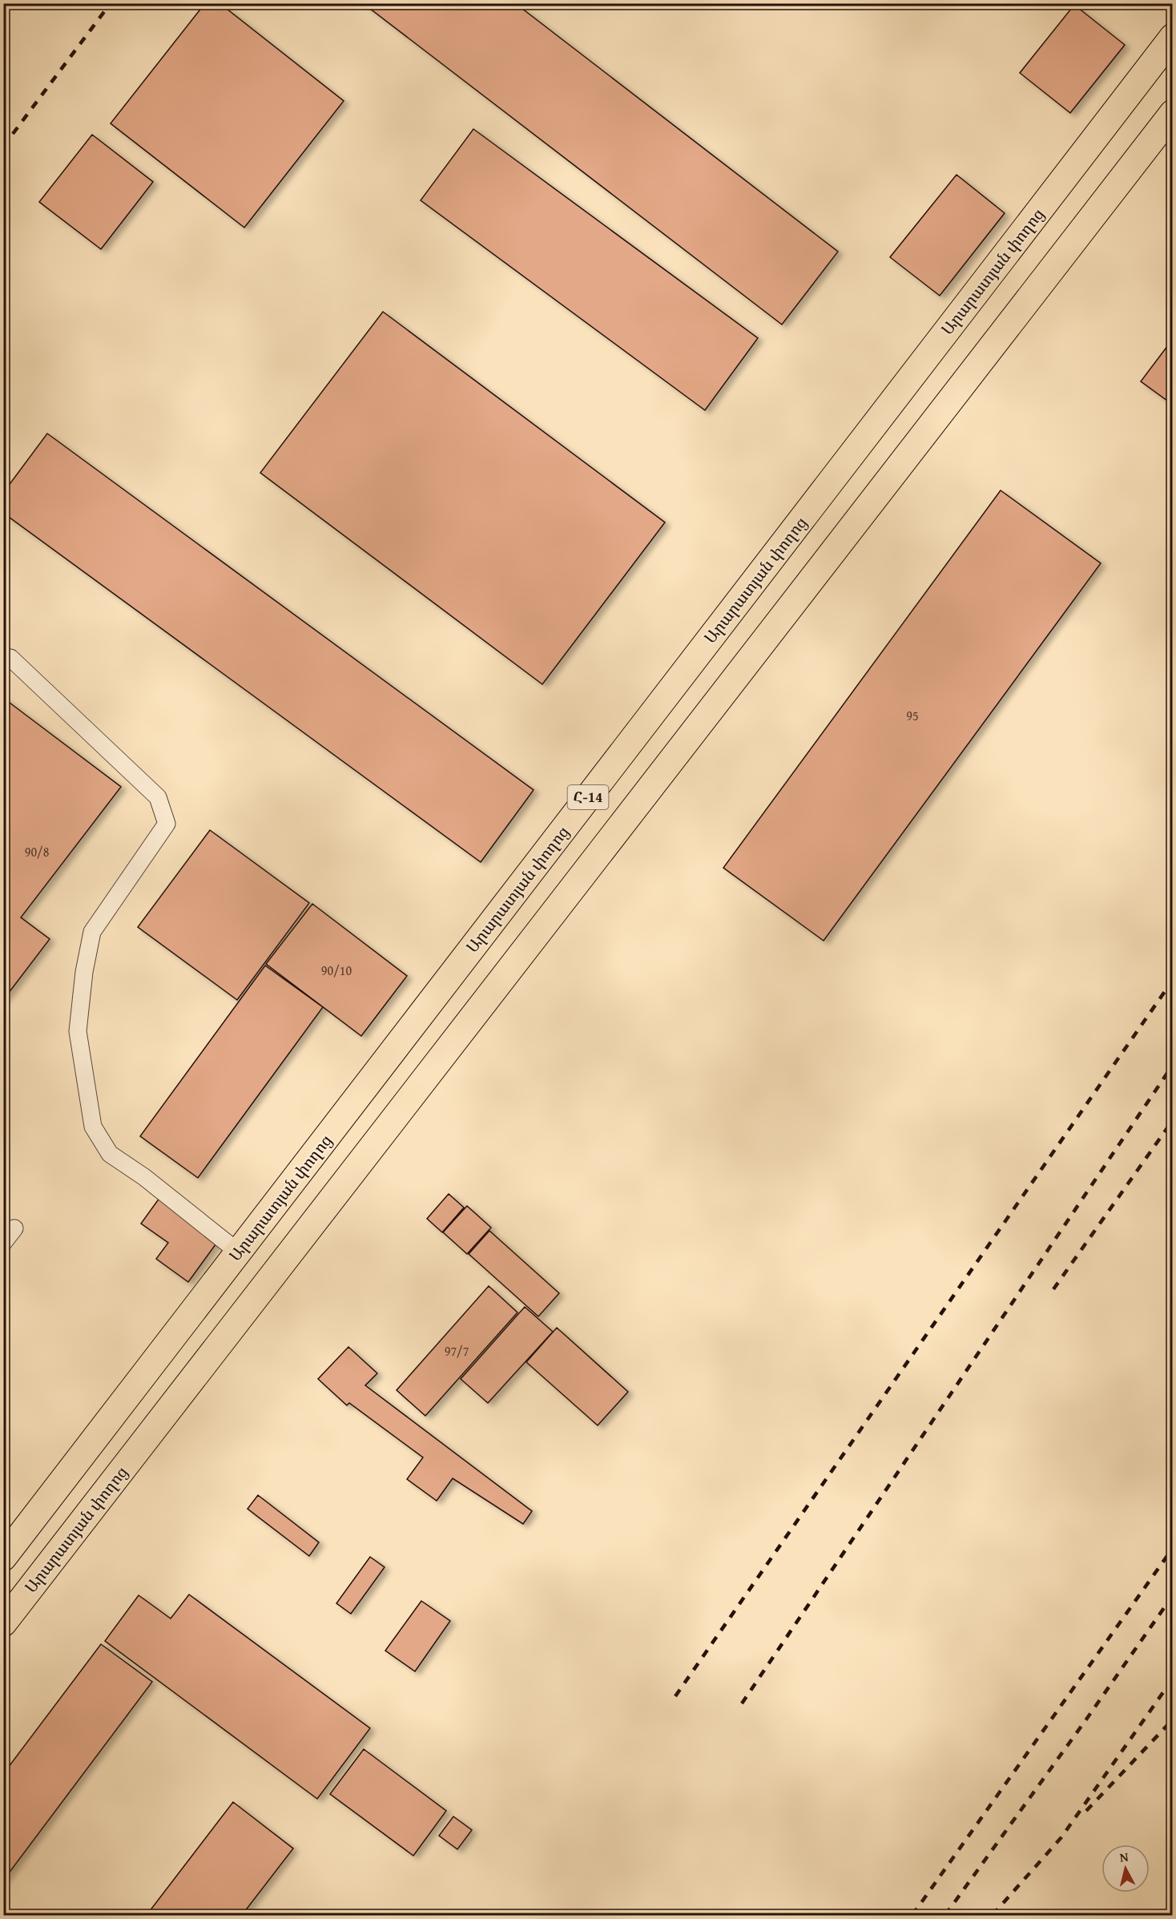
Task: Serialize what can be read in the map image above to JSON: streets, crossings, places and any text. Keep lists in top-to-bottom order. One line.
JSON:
{"streets":{"main road":["Արարատյան փողոց","Հ-14"]},"house_numbers":["95","90/8","90/10","97/7"],"north":"top"}
